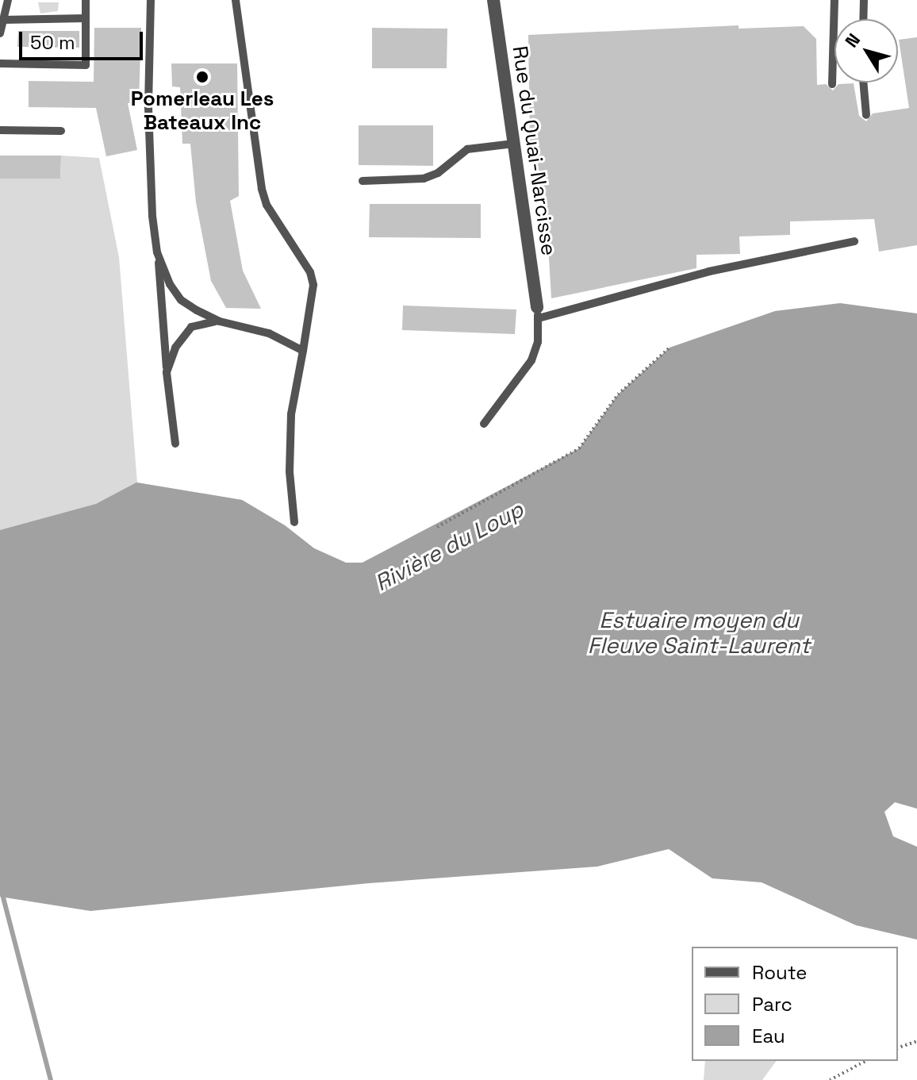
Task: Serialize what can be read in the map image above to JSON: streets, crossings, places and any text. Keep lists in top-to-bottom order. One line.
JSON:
{"streets":{"street":["Rue du Quai-Narcisse"]},"water":["Rivière du Loup","Estuaire moyen du Fleuve Saint-Laurent"],"places":["Pomerleau Les Bateaux Inc"],"legend":["Route","Parc","Eau"],"scale_bar":"50 m","north":"top left"}
